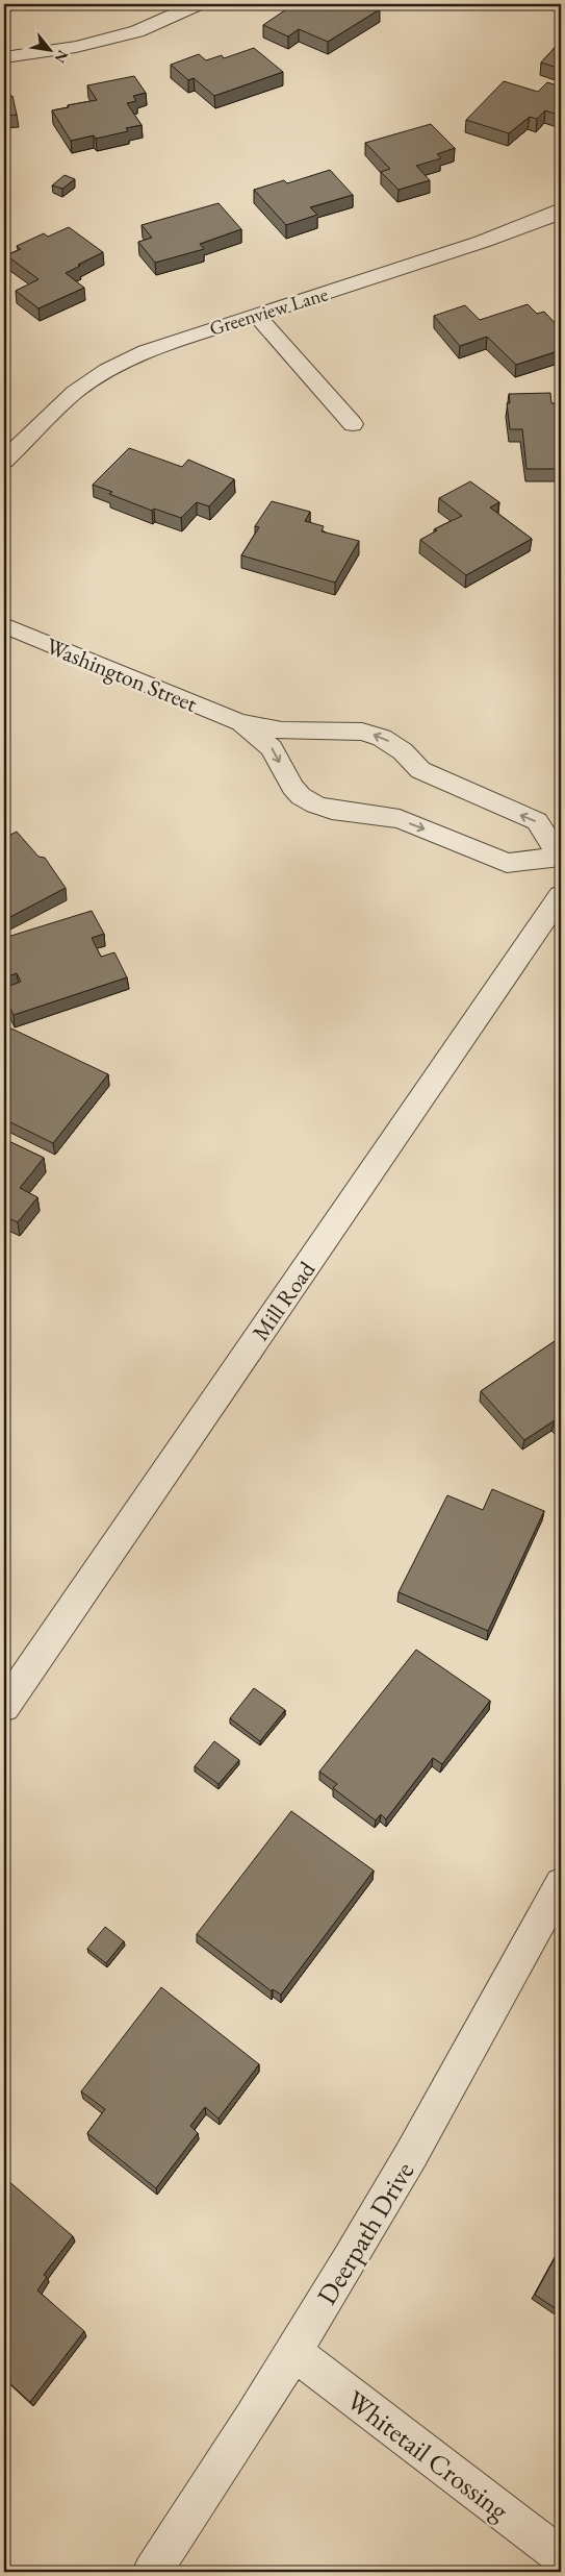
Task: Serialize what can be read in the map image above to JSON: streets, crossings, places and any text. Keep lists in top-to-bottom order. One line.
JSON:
{"streets":{"street":["Greenview Lane","Washington Street","Mill Road","Deerpath Drive","Whitetail Crossing"]},"crossings":[["Deerpath Drive","Whitetail Crossing"]],"north":"bottom right"}
